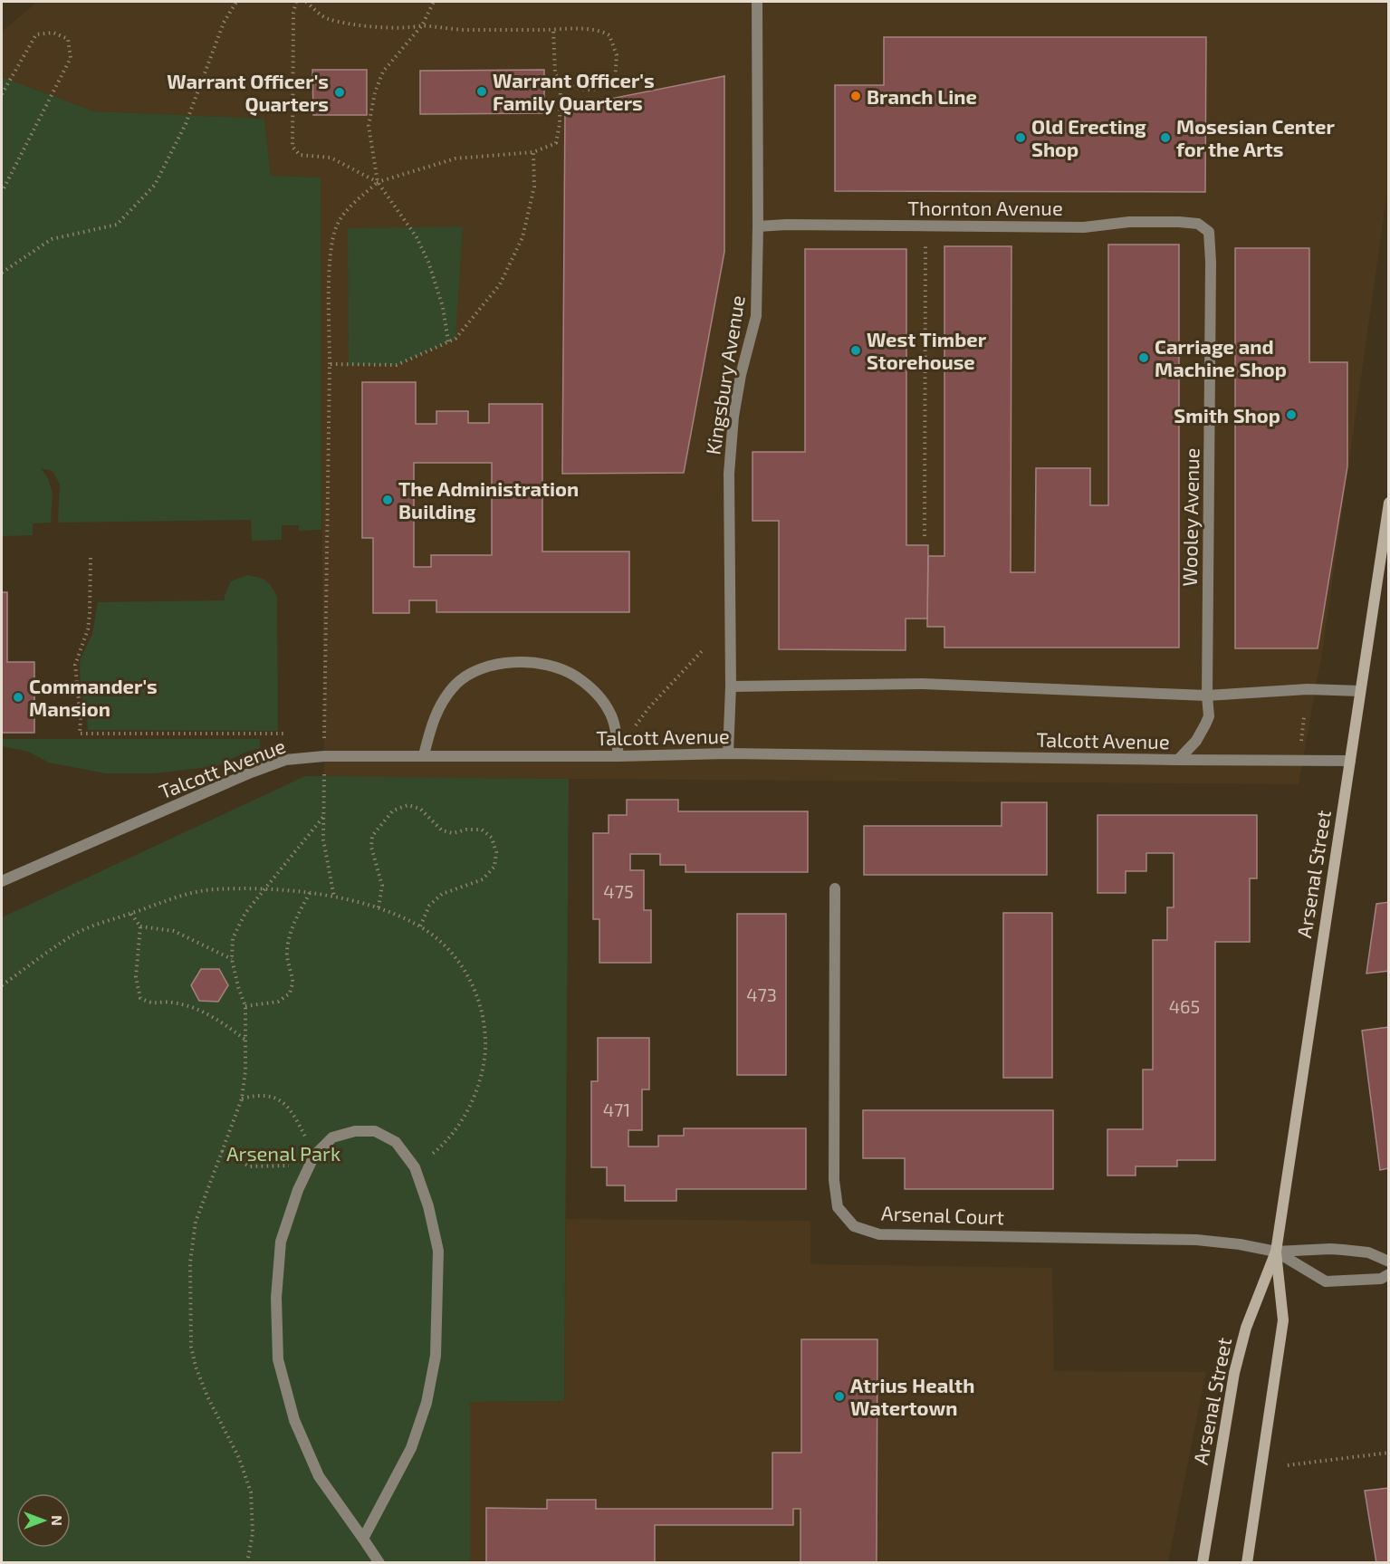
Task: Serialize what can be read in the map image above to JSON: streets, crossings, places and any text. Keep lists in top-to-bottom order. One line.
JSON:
{"streets":{"main road":["Arsenal Street"],"street":["Thornton Avenue","Kingsbury Avenue","Wooley Avenue","Talcott Avenue","Arsenal Court"]},"crossings":[["Thornton Avenue","Kingsbury Avenue"],["Thornton Avenue","Wooley Avenue"],["Kingsbury Avenue","Talcott Avenue"],["Wooley Avenue","Talcott Avenue"],["Talcott Avenue","Arsenal Street"],["Arsenal Street","Arsenal Court"]],"parks":["Arsenal Park"],"places":["Warrant Officer's Family Quarters","Warrant Officer's Quarters","Branch Line","Old Erecting Shop","Mosesian Center for the Arts","West Timber Storehouse","Carriage and Machine Shop","Smith Shop","The Administration Building","Commander's Mansion","Atrius Health Watertown"],"house_numbers":["475","473","465","471"],"north":"right"}
